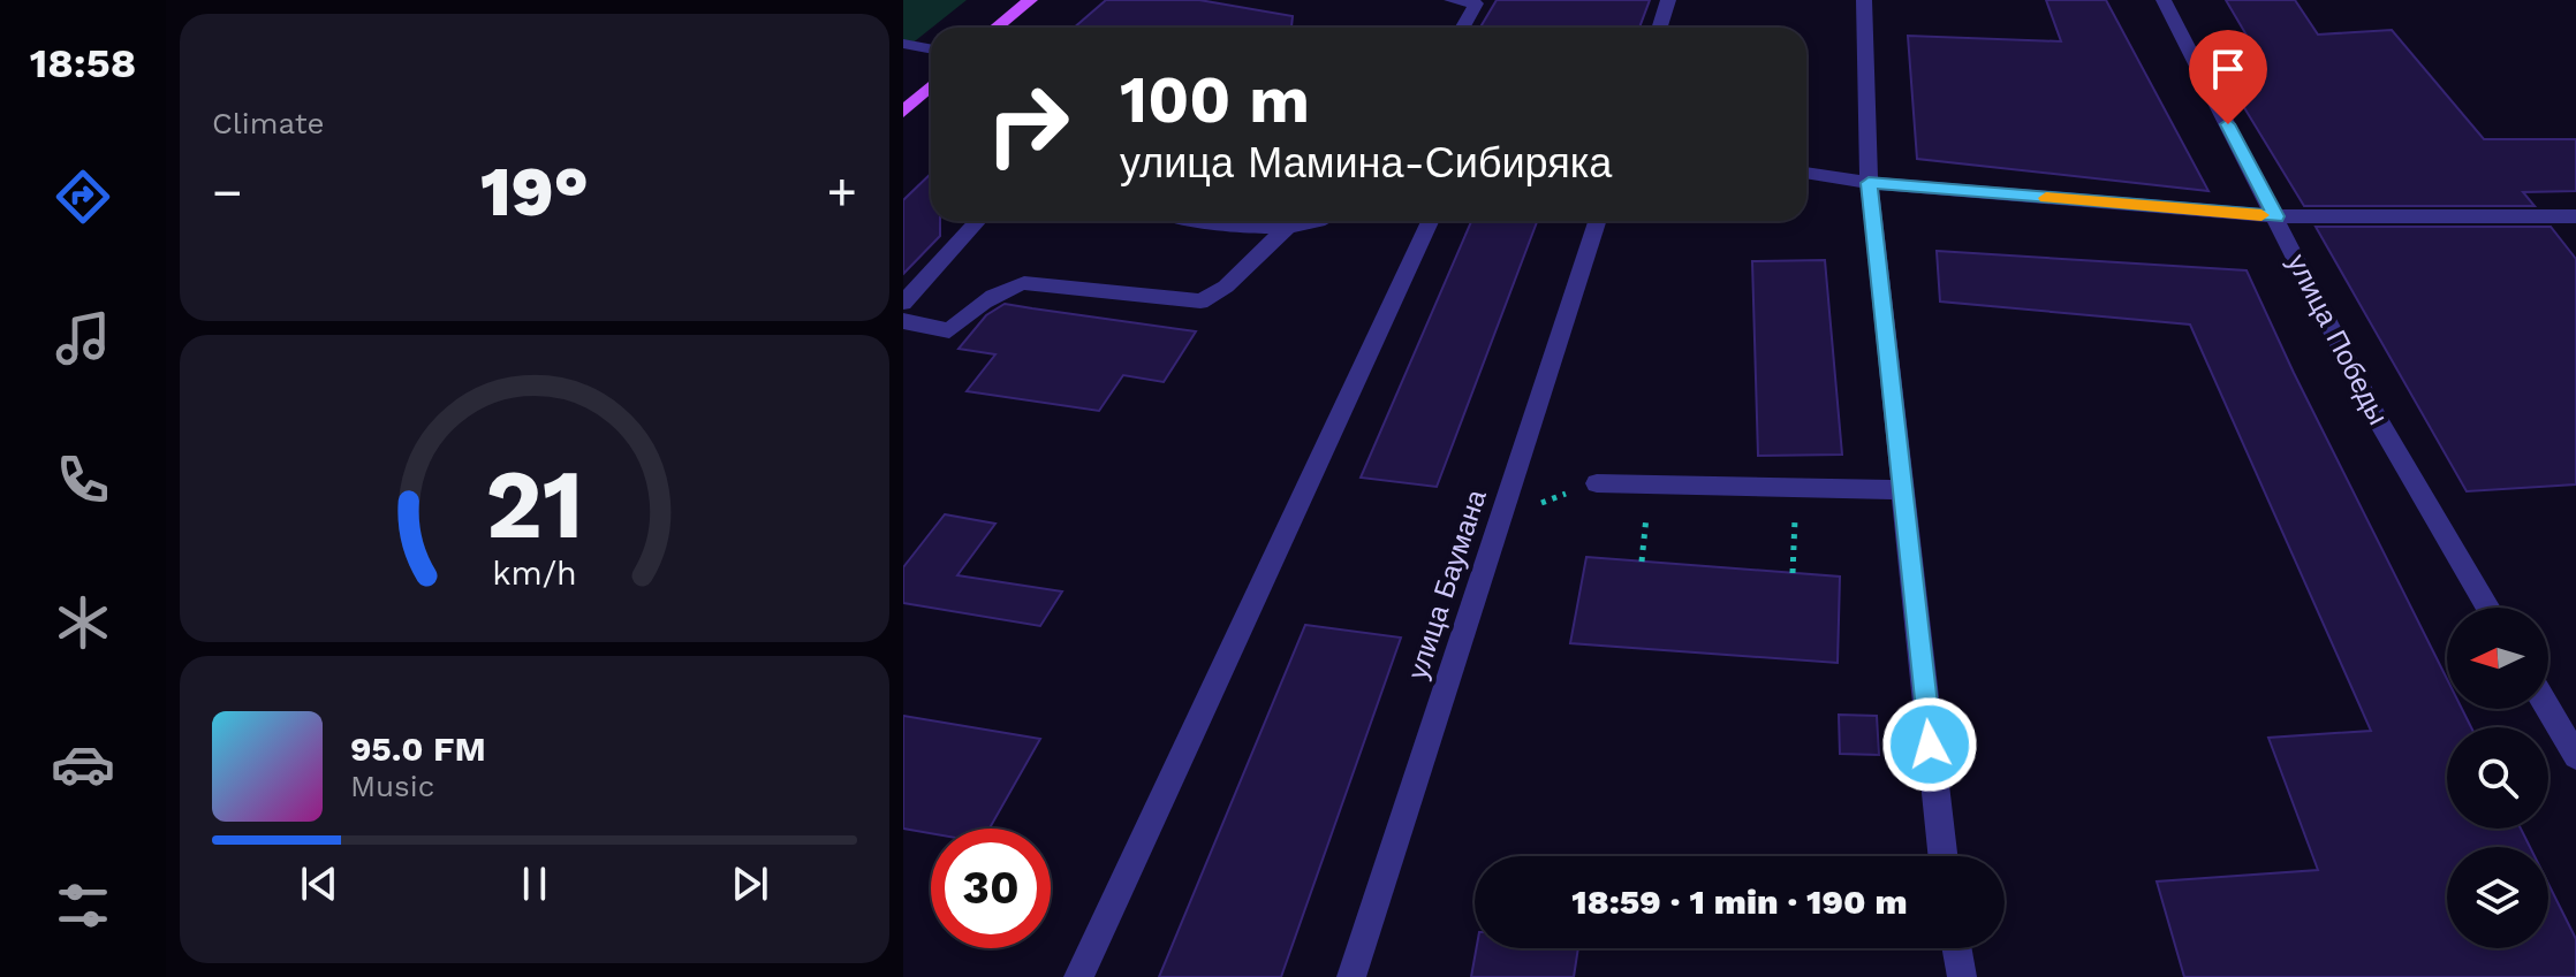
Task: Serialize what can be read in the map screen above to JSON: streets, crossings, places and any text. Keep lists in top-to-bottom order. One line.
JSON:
{"streets":{"street":["улица Победы","улица Баумана"]},"north":"left","page":{"tabs":"18:58","tile":"Climate","turn":["100 m","улица Мамина-Сибиряка"],"heat":["−","19°","+"],"song":["95.0 FM","Music"],"limit":"30","trip":"18:59 · 1 min · 190 m","gauge":["21","km/h"]}}
